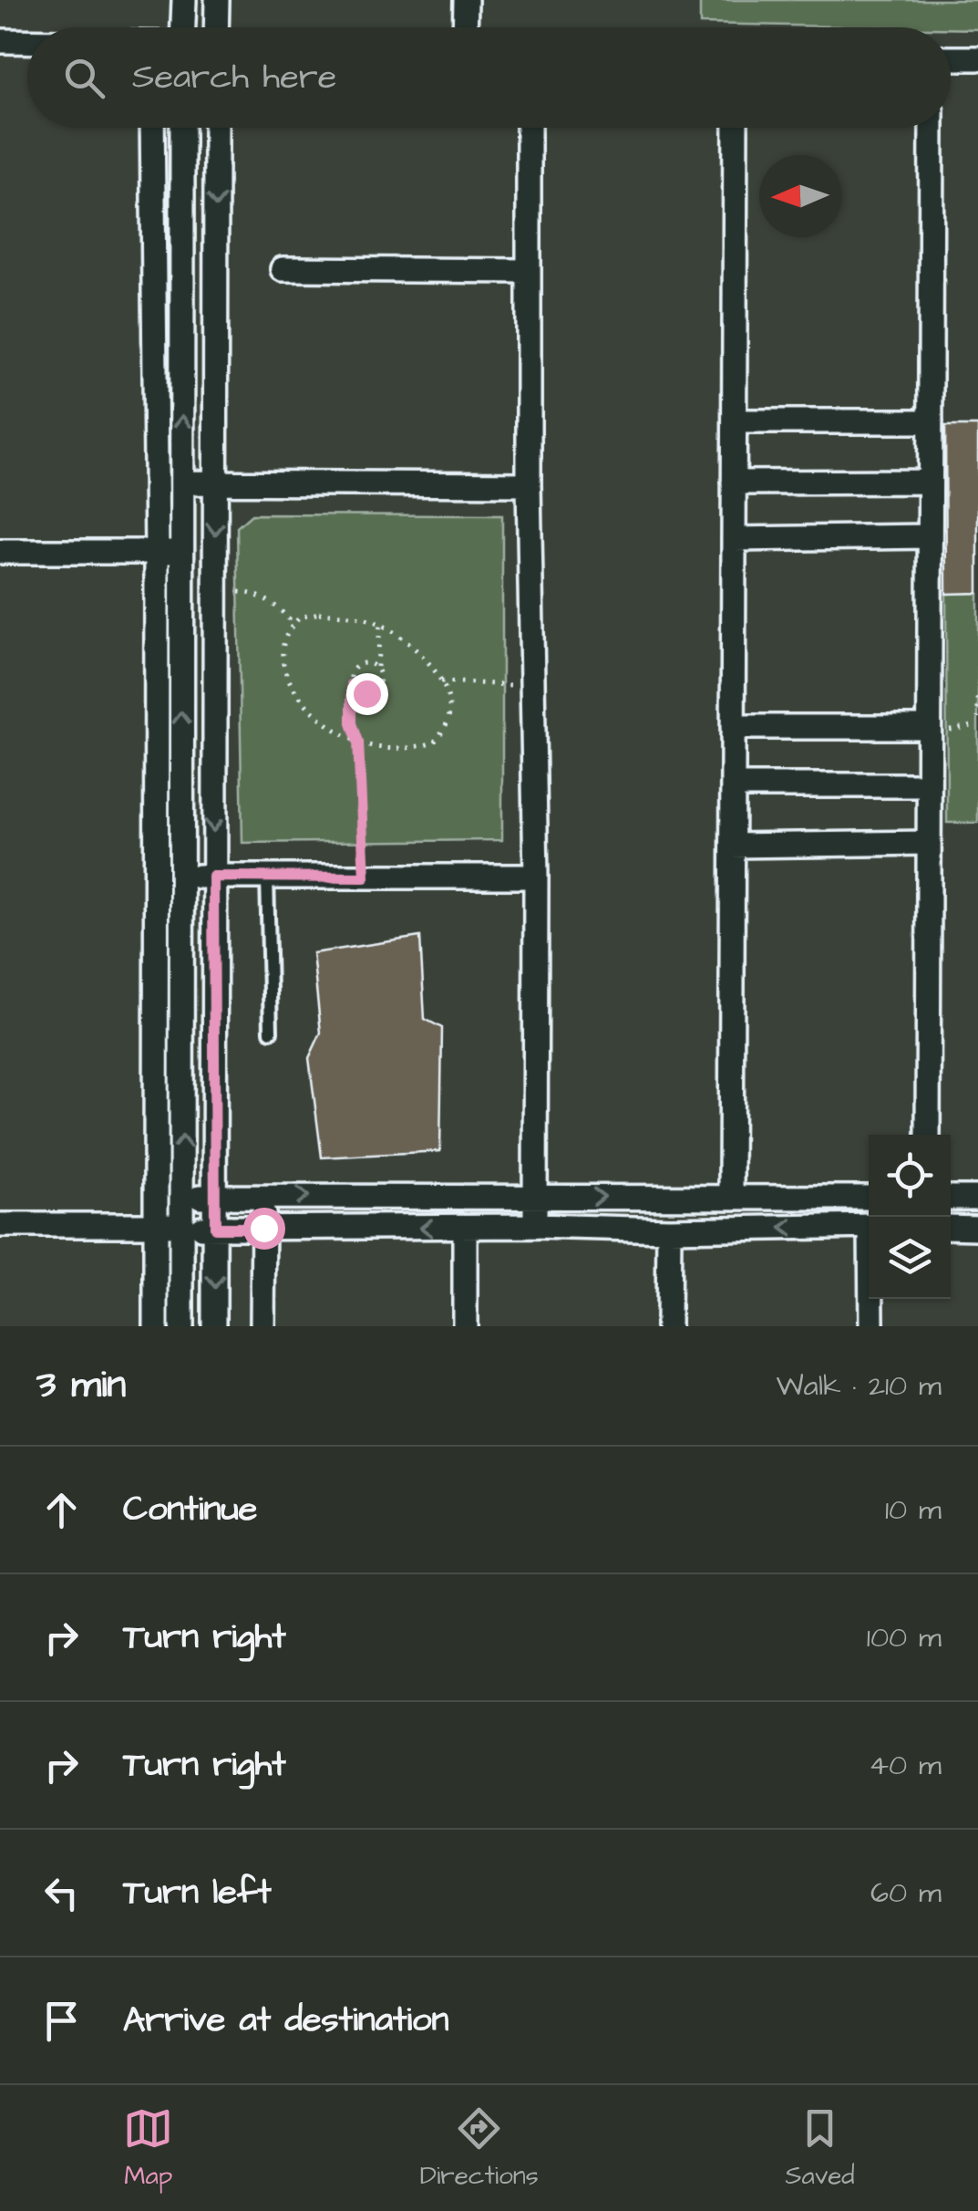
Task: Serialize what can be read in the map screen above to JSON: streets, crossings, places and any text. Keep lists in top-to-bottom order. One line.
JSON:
{"north":"left","page":{"search":"Search here","heading":["3 min","Walk · 210 m"],"list":[["Continue","10 m"],["Turn right","100 m"],["Turn right","40 m"],["Turn left","60 m"],"Arrive at destination"],"nav":["Map","Directions","Saved"]}}
